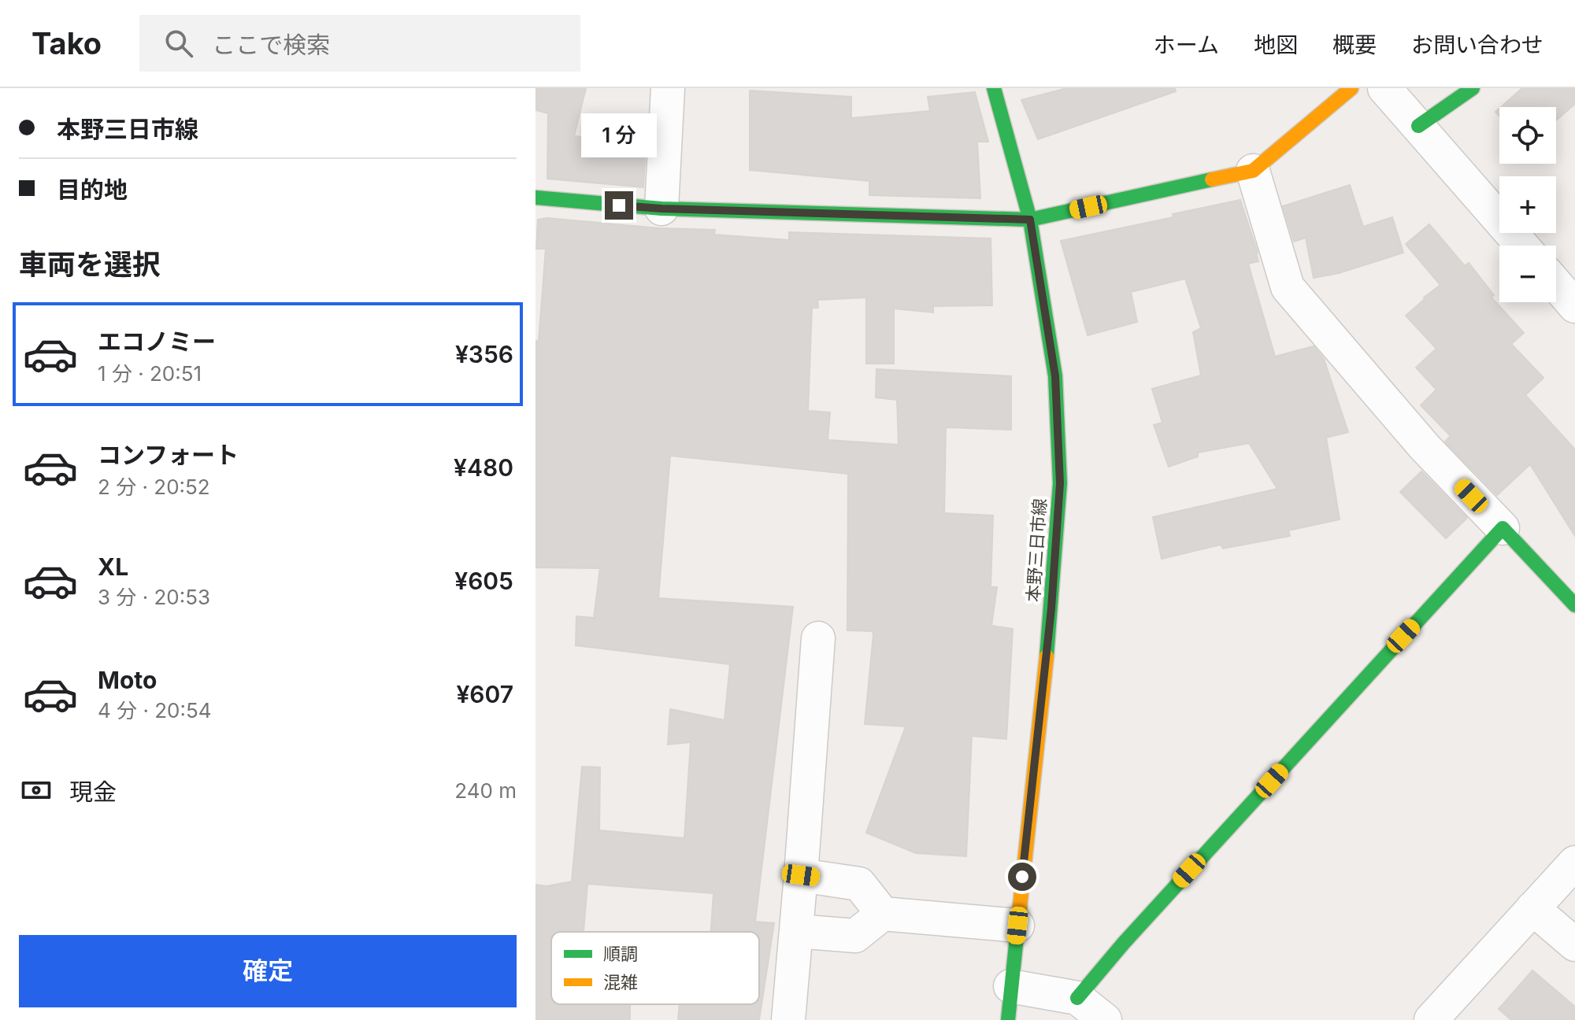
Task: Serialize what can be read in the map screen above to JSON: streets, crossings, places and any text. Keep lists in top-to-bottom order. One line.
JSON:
{"streets":{"street":["本野三日市線"]},"legend":["順調","混雑"],"page":{"header":"Tako","search":"ここで検索","nav":["ホーム","地図","概要","お問い合わせ"],"banner":["本野三日市線","目的地"],"map_buttons":["+","−"],"bubble":"1 分","heading":"車両を選択","list":[{"name":"エコノミー","note":"1 分 · 20:51","value":"¥356"},{"name":"コンフォート","note":"2 分 · 20:52","value":"¥480"},{"name":"XL","note":"3 分 · 20:53","value":"¥605"},{"name":"Moto","note":"4 分 · 20:54","value":"¥607"}],"pay":["現金","240 m"],"buttons":"確定"}}
